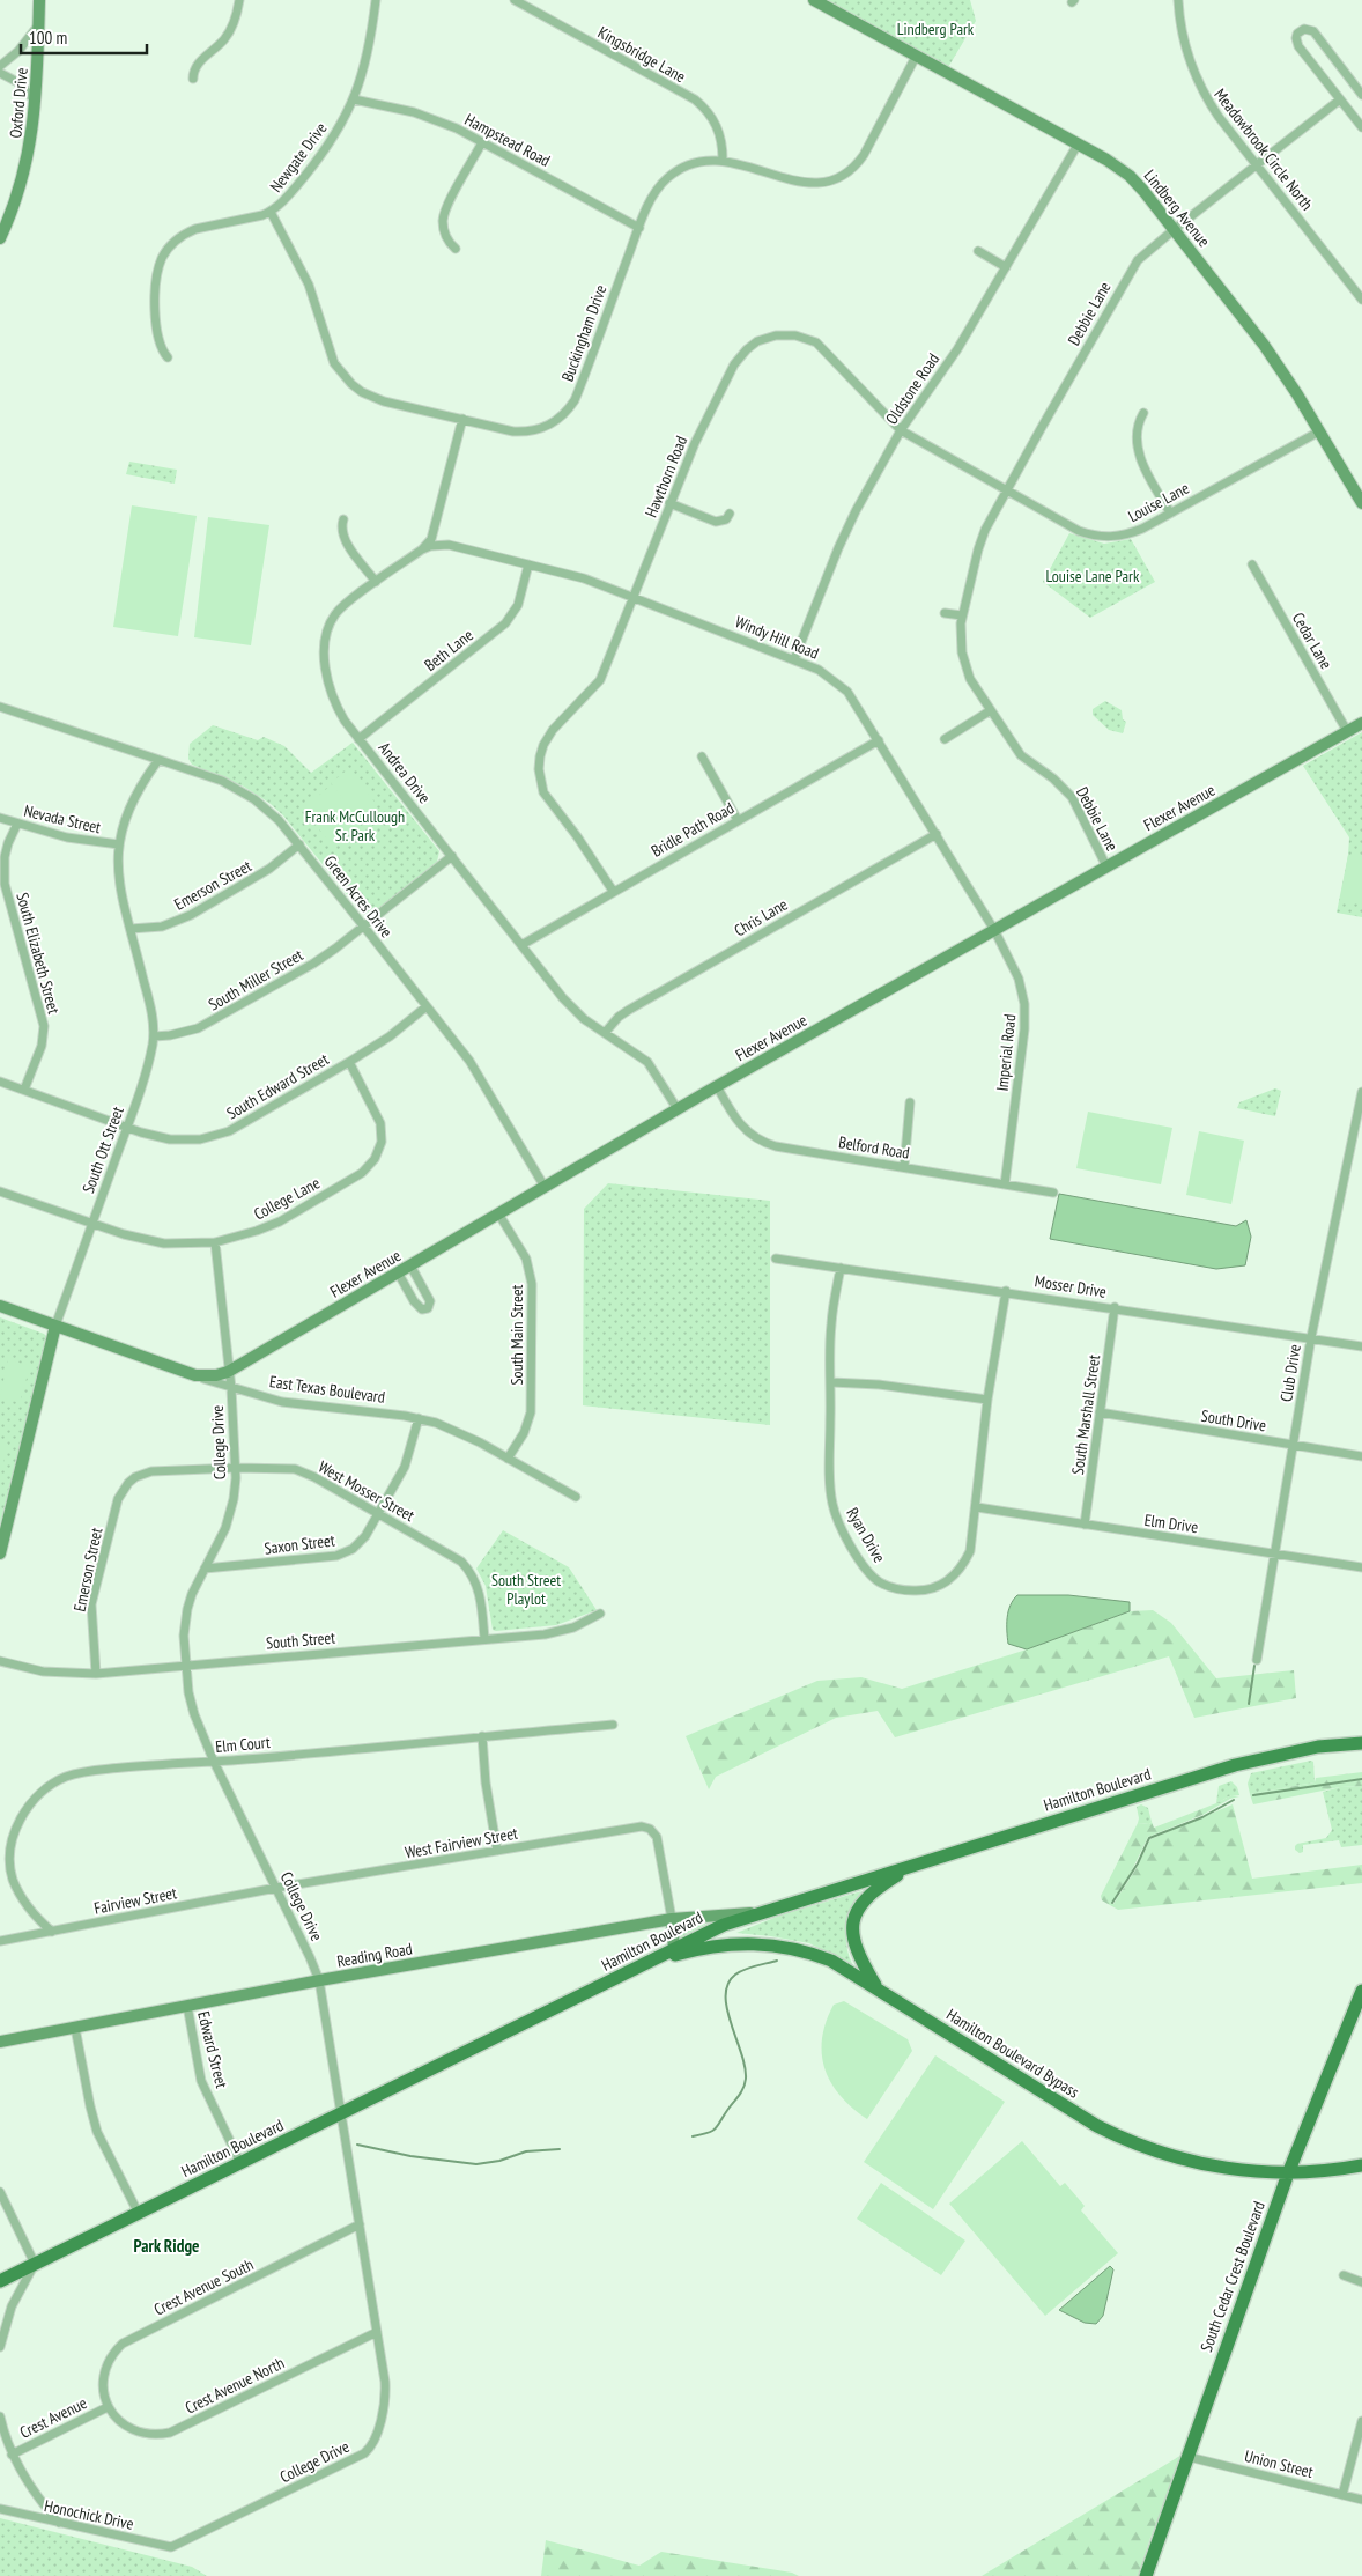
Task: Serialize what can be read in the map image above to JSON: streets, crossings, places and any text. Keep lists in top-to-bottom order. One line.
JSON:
{"streets":{"main road":["Hamilton Boulevard","Hamilton Boulevard Bypass","South Cedar Crest Boulevard"],"street":["Kingsbridge Lane","Oxford Drive","Hampstead Road","Meadowbrook Circle North","Newgate Drive","Lindberg Avenue","Debbie Lane","Buckingham Drive","Oldstone Road","Hawthorn Road","Louise Lane","Windy Hill Road","Cedar Lane","Beth Lane","Andrea Drive","Flexer Avenue","Nevada Street","Bridle Path Road","Emerson Street","Green Acres Drive","Chris Lane","South Elizabeth Street","South Miller Street","Imperial Road","South Edward Street","Belford Road","South Ott Street","College Lane","Mosser Drive","South Main Street","Club Drive","East Texas Boulevard","South Marshall Street","South Drive","College Drive","West Mosser Street","Elm Drive","Ryan Drive","Saxon Street","South Street","Elm Court","West Fairview Street","Fairview Street","Reading Road","Edward Street","Crest Avenue South","Crest Avenue North","Crest Avenue","Union Street","Honochick Drive"]},"crossings":[["Kingsbridge Lane","Buckingham Drive"],["Hampstead Road","Newgate Drive"],["Hampstead Road","Buckingham Drive"],["Meadowbrook Circle North","Debbie Lane"],["Newgate Drive","Buckingham Drive"],["Lindberg Avenue","Debbie Lane"],["Lindberg Avenue","Buckingham Drive"],["Lindberg Avenue","Oldstone Road"],["Lindberg Avenue","Louise Lane"],["Debbie Lane","Hawthorn Road"],["Debbie Lane","Louise Lane"],["Debbie Lane","Flexer Avenue"],["Buckingham Drive","Andrea Drive"],["Oldstone Road","Hawthorn Road"],["Oldstone Road","Windy Hill Road"],["Hawthorn Road","Louise Lane"],["Hawthorn Road","Windy Hill Road"],["Hawthorn Road","Bridle Path Road"],["Windy Hill Road","Beth Lane"],["Windy Hill Road","Andrea Drive"],["Windy Hill Road","Flexer Avenue"],["Windy Hill Road","Bridle Path Road"],["Windy Hill Road","Chris Lane"],["Windy Hill Road","Imperial Road"],["Cedar Lane","Flexer Avenue"],["Beth Lane","Andrea Drive"],["Andrea Drive","Flexer Avenue"],["Andrea Drive","Bridle Path Road"],["Andrea Drive","Chris Lane"],["Andrea Drive","South Miller Street"],["Flexer Avenue","Green Acres Drive"],["Flexer Avenue","Imperial Road"],["Flexer Avenue","Belford Road"],["Flexer Avenue","South Main Street"],["Flexer Avenue","East Texas Boulevard"],["Flexer Avenue","College Drive"],["Nevada Street","South Elizabeth Street"],["Nevada Street","South Ott Street"],["Emerson Street","Green Acres Drive"],["Emerson Street","South Ott Street"],["Emerson Street","West Mosser Street"],["Emerson Street","South Street"],["Green Acres Drive","South Miller Street"],["Green Acres Drive","South Edward Street"],["Green Acres Drive","South Ott Street"],["South Elizabeth Street","South Edward Street"],["South Miller Street","South Ott Street"],["Imperial Road","Belford Road"],["South Edward Street","South Ott Street"],["South Edward Street","College Lane"],["South Ott Street","College Lane"],["South Ott Street","East Texas Boulevard"],["College Lane","College Drive"],["Mosser Drive","Club Drive"],["Mosser Drive","South Marshall Street"],["Mosser Drive","Ryan Drive"],["South Main Street","East Texas Boulevard"],["Club Drive","South Drive"],["Club Drive","Elm Drive"],["East Texas Boulevard","College Drive"],["East Texas Boulevard","Saxon Street"],["South Marshall Street","South Drive"],["South Marshall Street","Elm Drive"],["College Drive","West Mosser Street"],["College Drive","Saxon Street"],["College Drive","South Street"],["College Drive","Elm Court"],["College Drive","Hamilton Boulevard"],["College Drive","West Fairview Street"],["College Drive","Fairview Street"],["College Drive","Reading Road"],["College Drive","Crest Avenue South"],["College Drive","Crest Avenue North"],["College Drive","Honochick Drive"],["West Mosser Street","Saxon Street"],["West Mosser Street","South Street"],["Elm Drive","Ryan Drive"],["Elm Court","Fairview Street"],["Hamilton Boulevard","Reading Road"],["Hamilton Boulevard","Edward Street"],["Hamilton Boulevard","Hamilton Boulevard Bypass"],["West Fairview Street","Fairview Street"],["West Fairview Street","Reading Road"],["Reading Road","Edward Street"],["Hamilton Boulevard Bypass","South Cedar Crest Boulevard"],["South Cedar Crest Boulevard","Union Street"],["Crest Avenue South","Crest Avenue North"],["Crest Avenue South","Crest Avenue"],["Crest Avenue North","Crest Avenue"]],"districts":["Park Ridge"],"parks":["Lindberg Park","Louise Lane Park","Frank McCullough Sr. Park","South Street Playlot"],"scale_bar":"100 m"}
